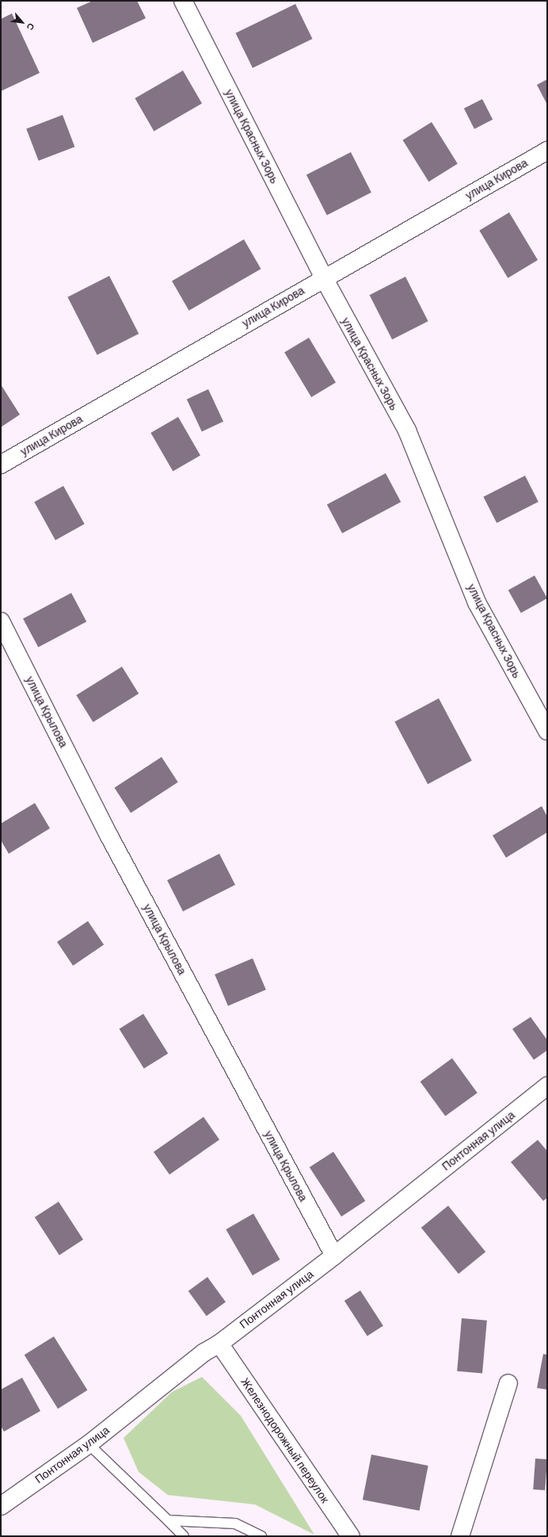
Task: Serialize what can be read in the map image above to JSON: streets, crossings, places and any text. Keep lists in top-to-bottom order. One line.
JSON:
{"streets":{"street":["улица Красных Зорь","улица Кирова","улица Крылова","Понтонная улица","Железнодорожный переулок"]},"crossings":[["улица Красных Зорь","улица Кирова"],["улица Крылова","Понтонная улица"],["Понтонная улица","Железнодорожный переулок"]],"north":"bottom right"}
